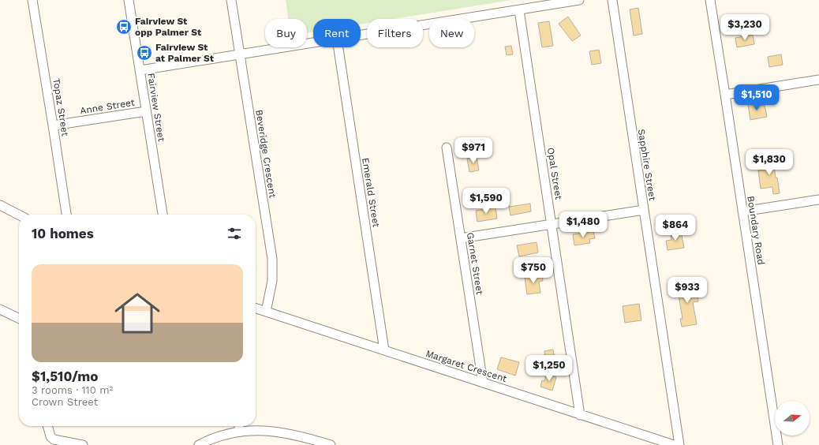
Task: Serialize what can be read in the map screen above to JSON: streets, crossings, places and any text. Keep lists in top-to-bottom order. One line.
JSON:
{"streets":{"street":["Anne Street","Topaz Street","Fairview Street","Beveridge Crescent","Sapphire Street","Opal Street","Emerald Street","Boundary Road","Garnet Street","Margaret Crescent"]},"crossings":[["Anne Street","Topaz Street"],["Anne Street","Fairview Street"],["Beveridge Crescent","Margaret Crescent"],["Opal Street","Margaret Crescent"],["Emerald Street","Margaret Crescent"],["Garnet Street","Margaret Crescent"]],"places":{"bus stop":["Fairview St opp Palmer St","Fairview St at Palmer St"]},"north":"right","page":{"price":["$3,230","$1,510","$971","$1,830","$1,590","$1,480","$864","$750","$933","$1,250"],"chip":["Buy","Rent","Filters","New"],"heading":"10 homes","list":[{"name":"$1,510/mo","note":"3 rooms · 110 m² · Crown Street"}]}}
